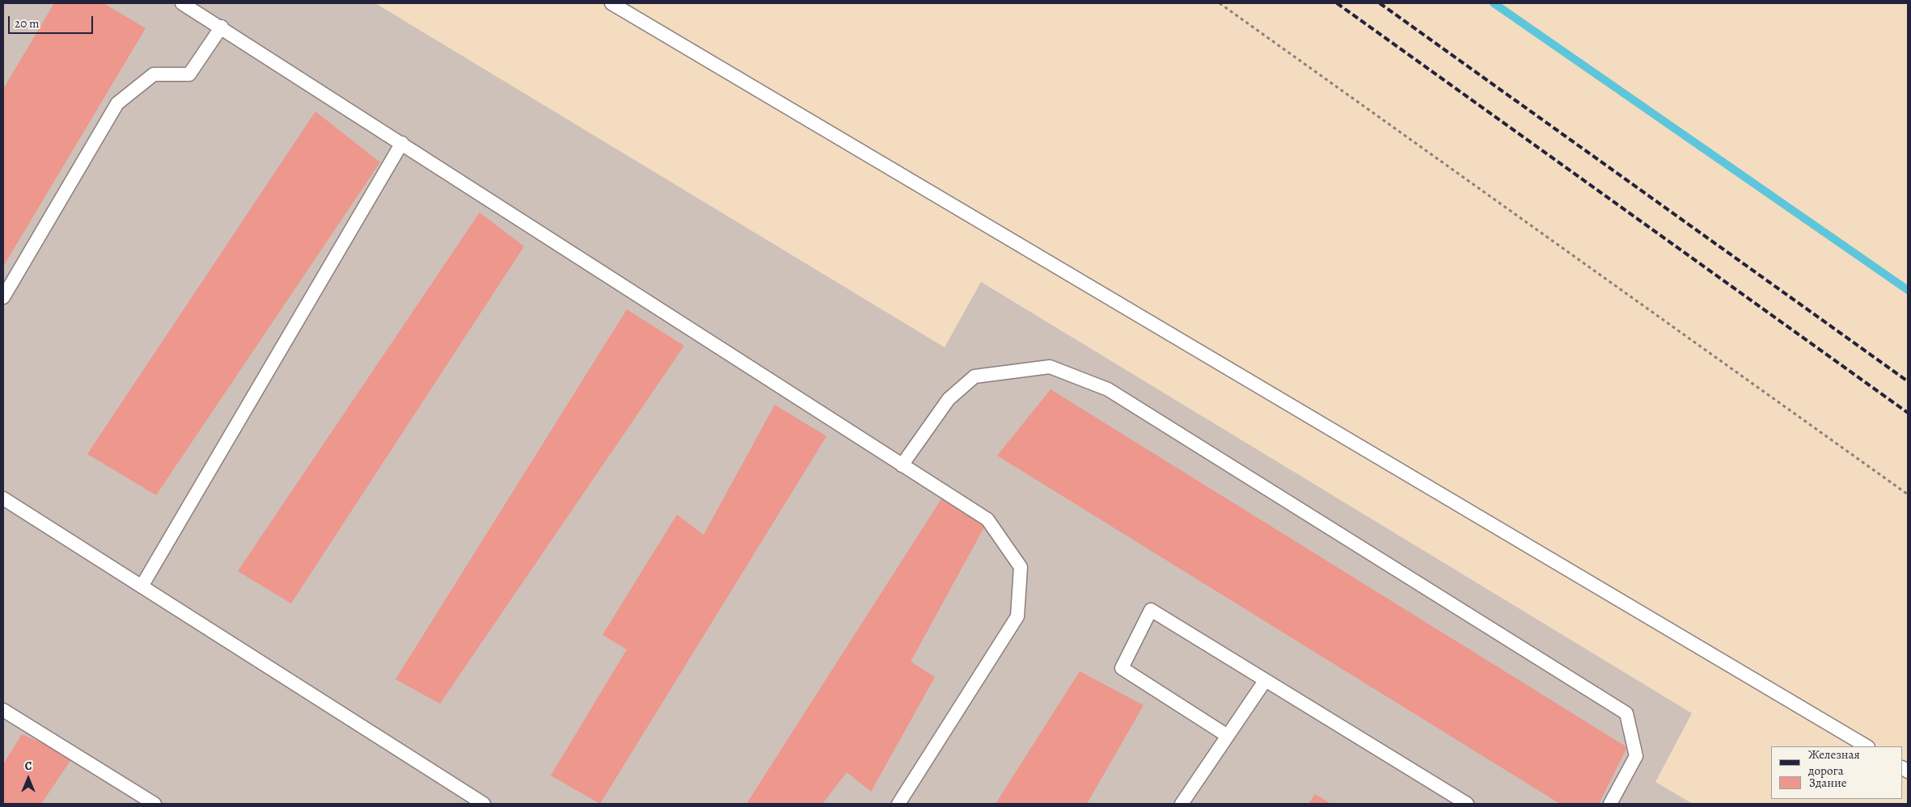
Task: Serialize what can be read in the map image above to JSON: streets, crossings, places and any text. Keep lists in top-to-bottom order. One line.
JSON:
{"legend":["Железная дорога","Здание"],"scale_bar":"20 m","north":"top"}
